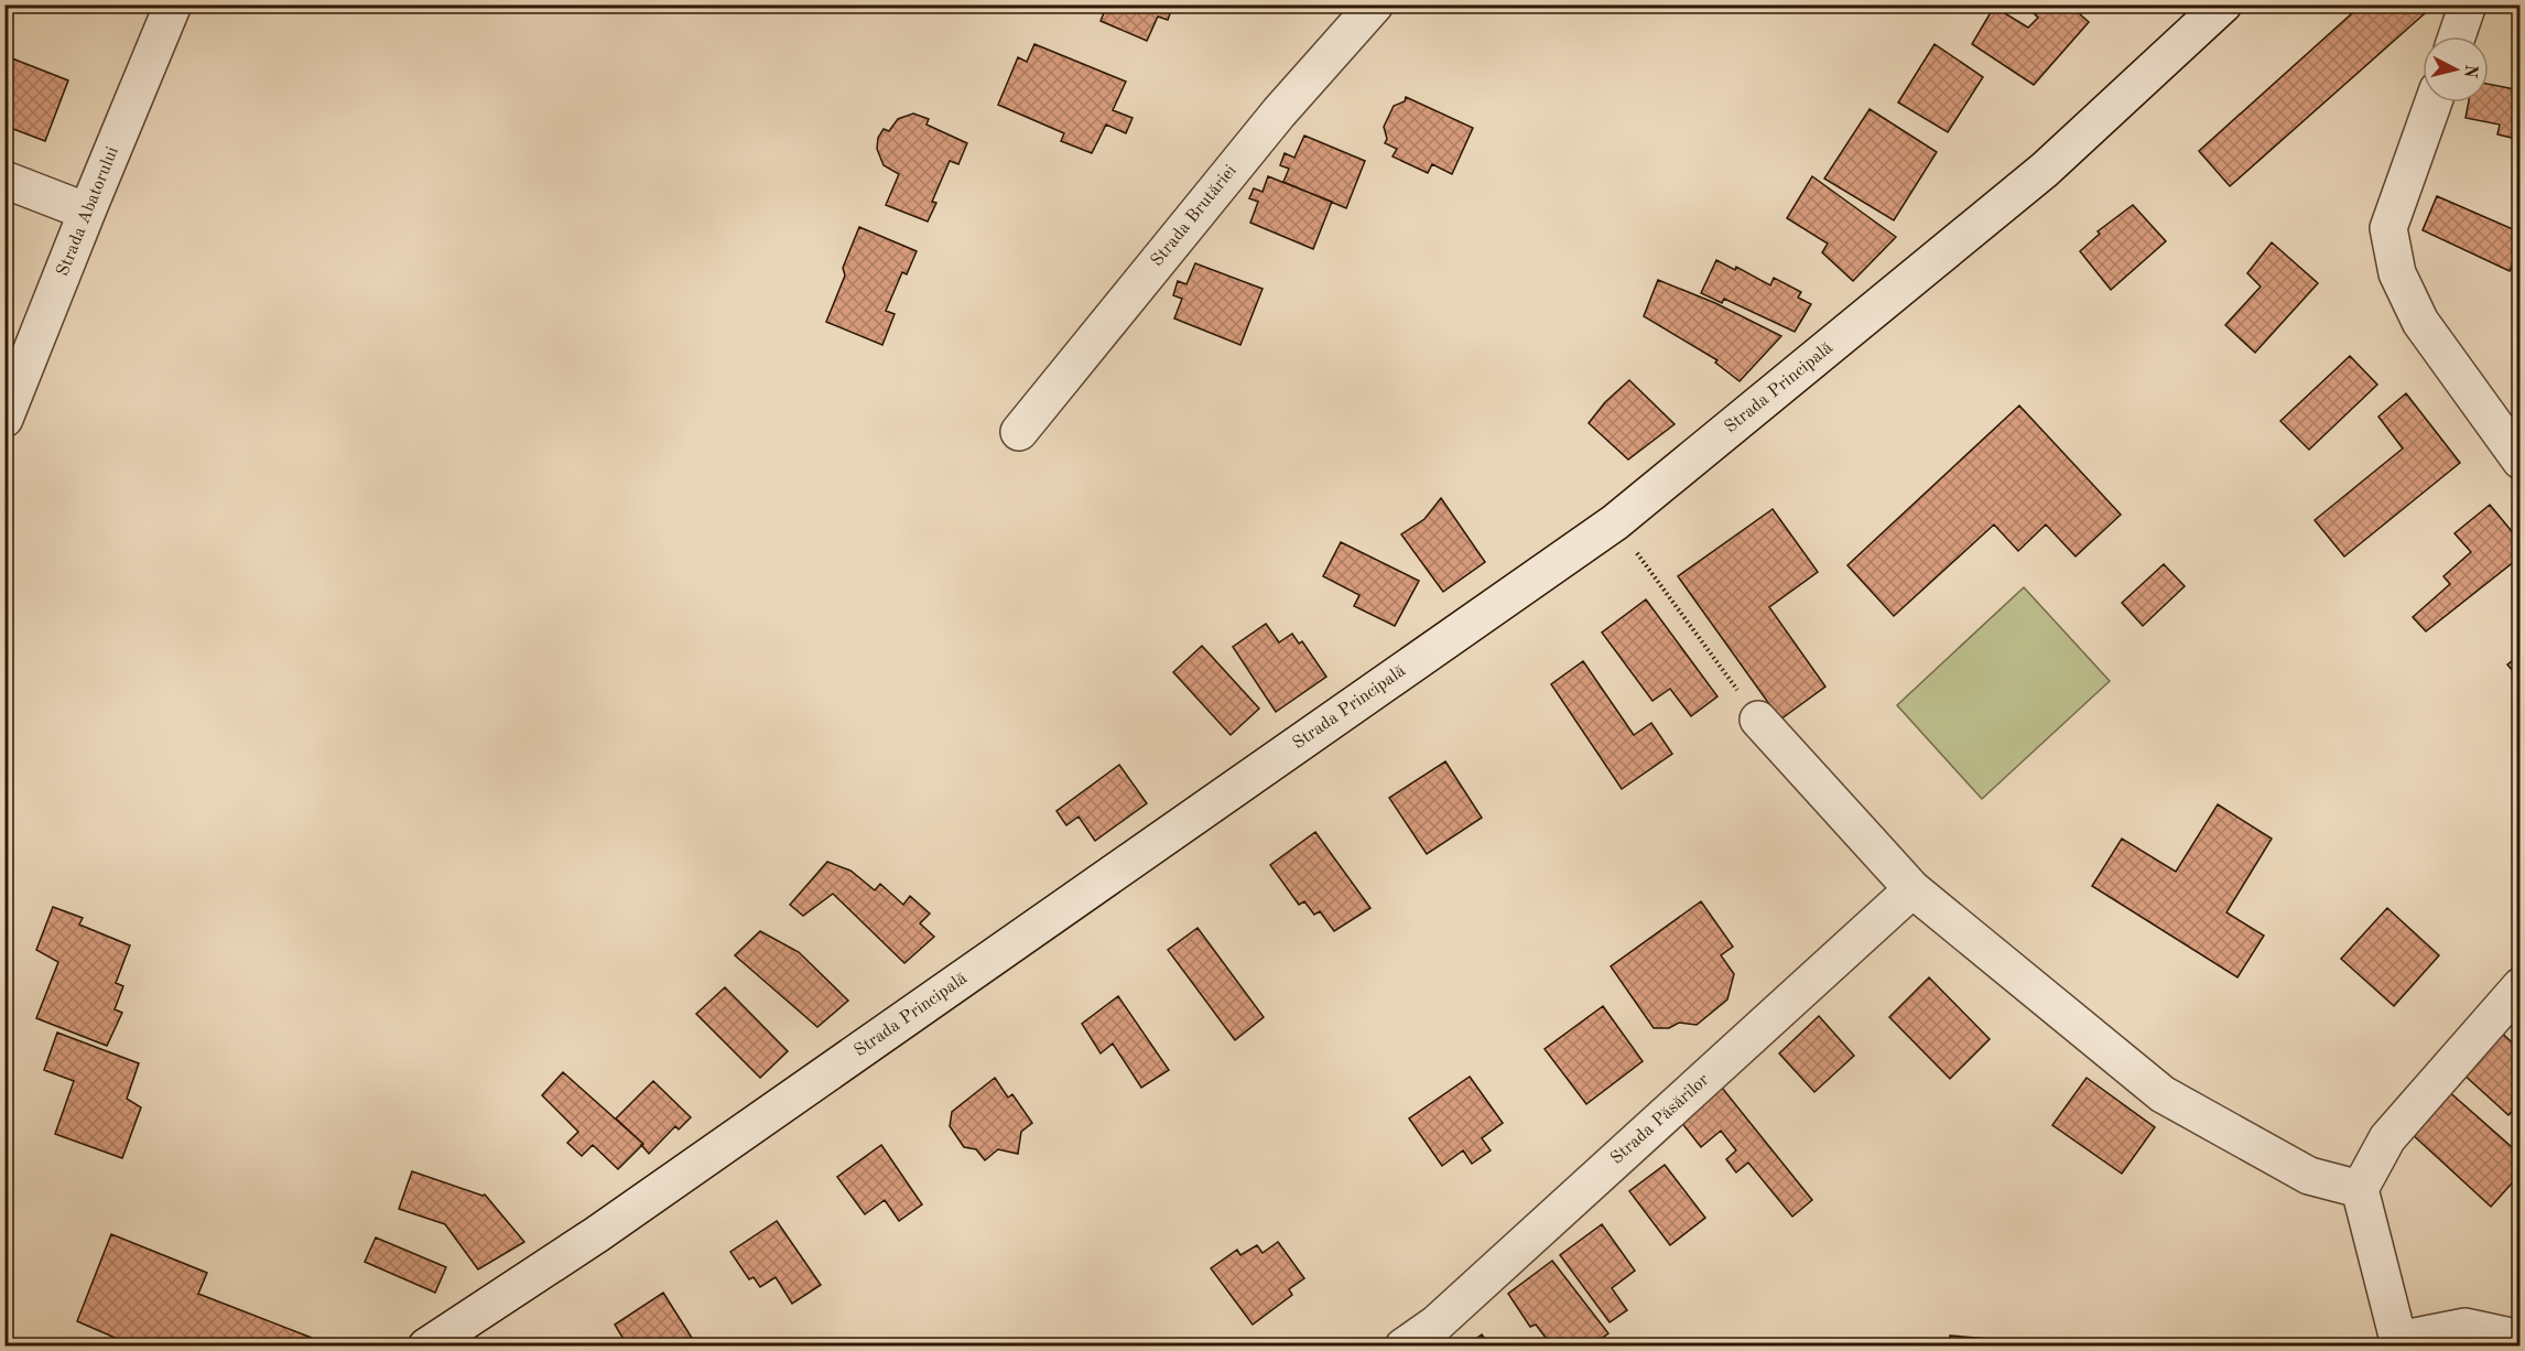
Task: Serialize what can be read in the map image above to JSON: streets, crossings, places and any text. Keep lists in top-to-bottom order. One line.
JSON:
{"streets":{"street":["Strada Abatorului","Strada Brutăriei","Strada Principală","Strada Păsărilor"]},"north":"right"}
